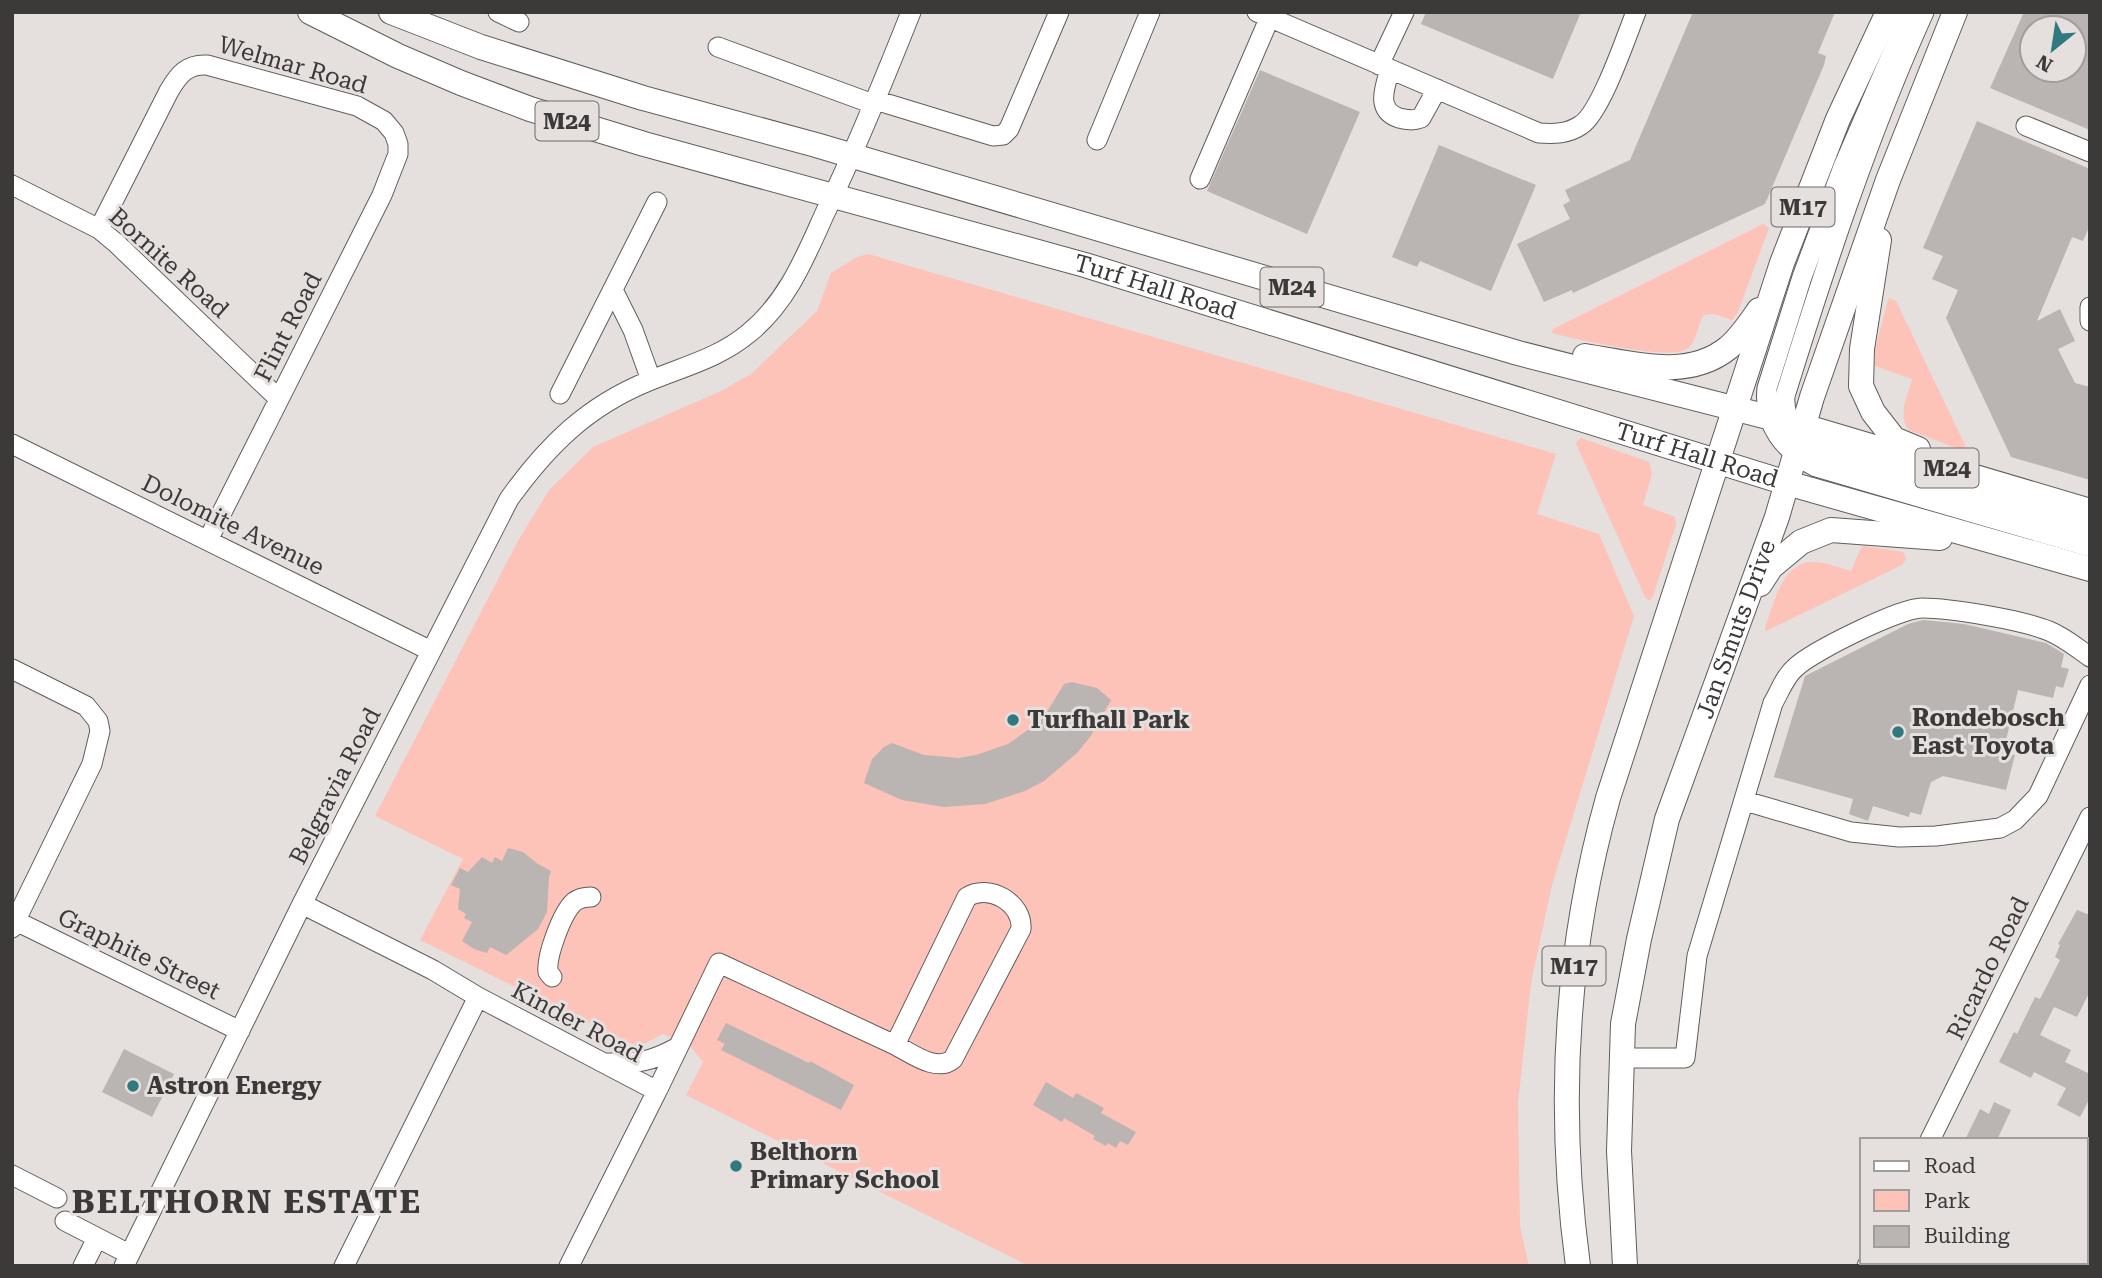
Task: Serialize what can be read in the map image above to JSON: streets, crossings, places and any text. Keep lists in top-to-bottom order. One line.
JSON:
{"streets":{"main road":["M24","M17","Turf Hall Road","Jan Smuts Drive"],"street":["Welmar Road","Bornite Road","Flint Road","Dolomite Avenue","Belgravia Road","Graphite Street","Ricardo Road","Kinder Road"]},"crossings":[["Welmar Road","Bornite Road"],["Welmar Road","Flint Road"],["M17","Turf Hall Road"],["Bornite Road","Flint Road"],["Turf Hall Road","Jan Smuts Drive"],["Turf Hall Road","Belgravia Road"],["Flint Road","Dolomite Avenue"],["Dolomite Avenue","Belgravia Road"],["Belgravia Road","Graphite Street"],["Belgravia Road","Kinder Road"]],"districts":["BELTHORN ESTATE"],"places":["Turfhall Park","Rondebosch East Toyota","Astron Energy","Belthorn Primary School"],"legend":["Road","Park","Building"],"north":"bottom left"}
